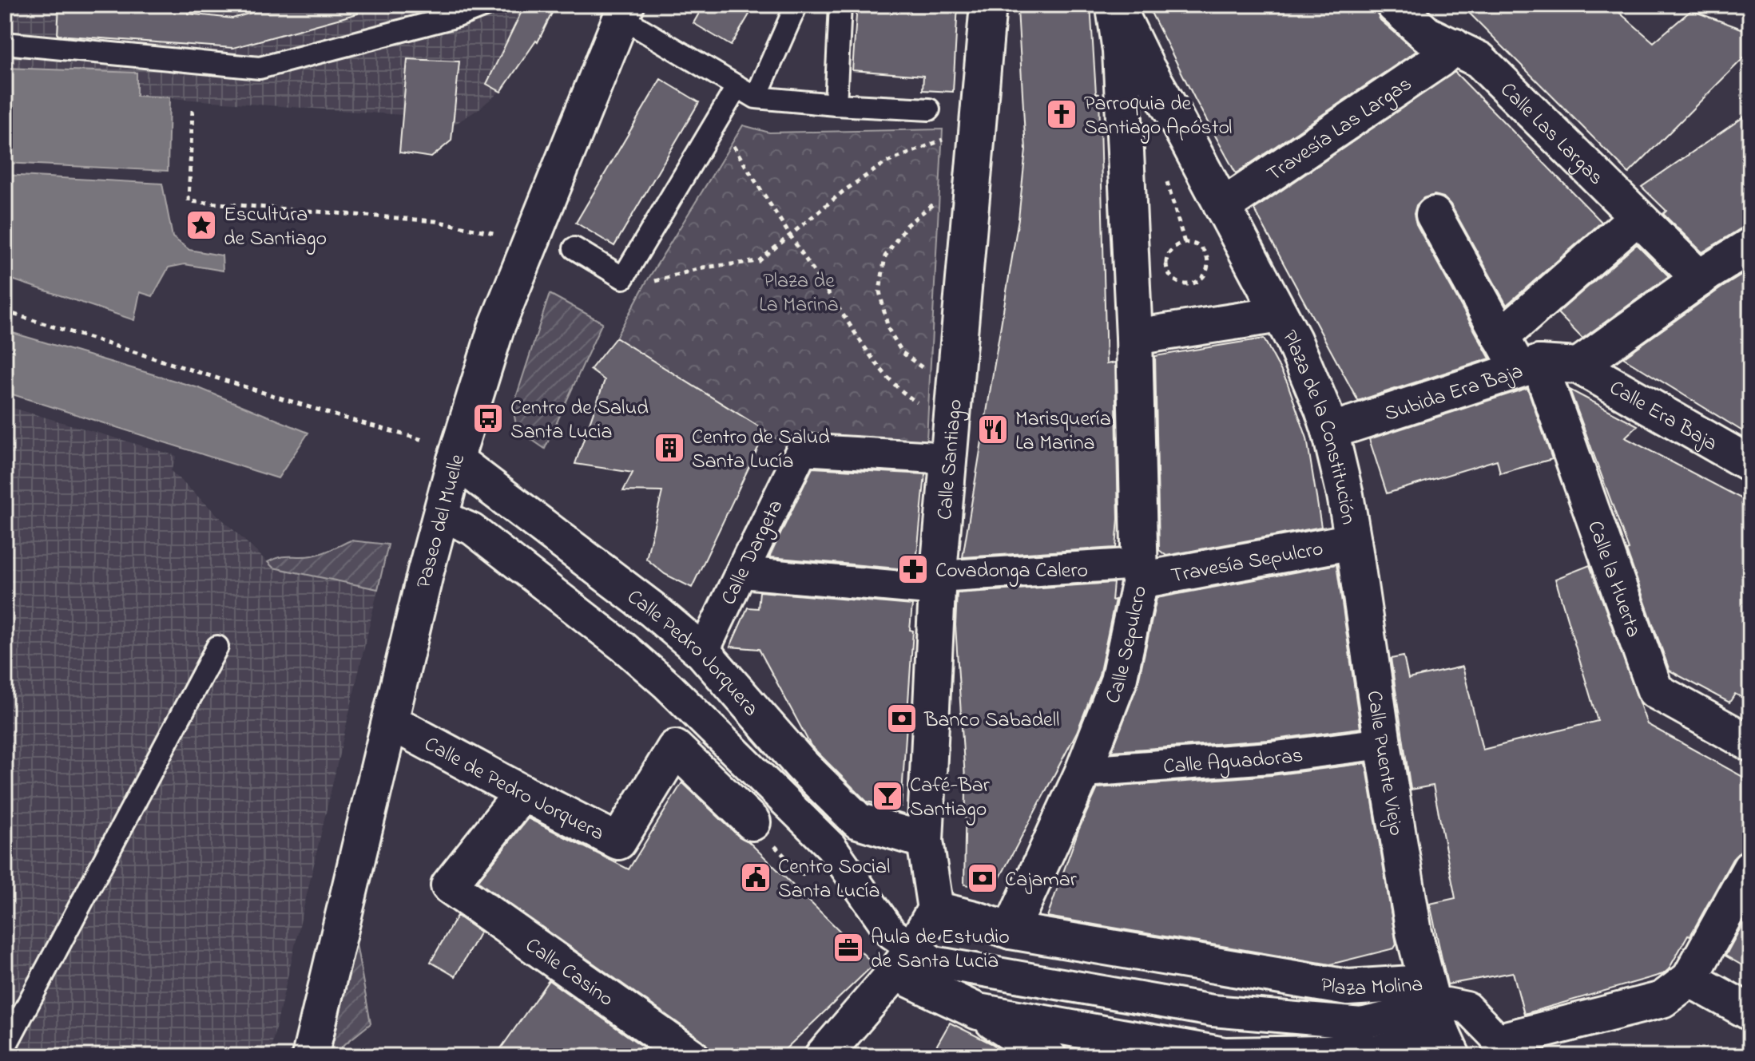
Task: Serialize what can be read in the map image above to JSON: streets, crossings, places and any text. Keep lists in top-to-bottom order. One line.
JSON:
{"streets":{"street":["Travesía Las Largas","Calle Las Largas","Subida Era Baja","Calle Era Baja","Plaza de la Constitución","Calle Santiago","Paseo del Muelle","Calle Dargeta","Travesía Sepulcro","Calle la Huerta","Calle Sepulcro","Calle Pedro Jorquera","Calle Aguadoras","Calle Puente Viejo","Calle de Pedro Jorquera","Calle Casino","Plaza Molina"]},"crossings":[["Travesía Las Largas","Calle Las Largas"],["Travesía Las Largas","Plaza de la Constitución"],["Subida Era Baja","Calle Era Baja"],["Subida Era Baja","Plaza de la Constitución"],["Subida Era Baja","Calle la Huerta"],["Plaza de la Constitución","Travesía Sepulcro"],["Plaza de la Constitución","Calle Sepulcro"],["Plaza de la Constitución","Calle Puente Viejo"],["Calle Santiago","Calle Dargeta"],["Calle Santiago","Calle Pedro Jorquera"],["Calle Santiago","Plaza Molina"],["Paseo del Muelle","Calle Pedro Jorquera"],["Paseo del Muelle","Calle de Pedro Jorquera"],["Calle Dargeta","Calle Pedro Jorquera"],["Travesía Sepulcro","Calle Sepulcro"],["Travesía Sepulcro","Calle Puente Viejo"],["Calle Sepulcro","Calle Aguadoras"],["Calle Sepulcro","Plaza Molina"],["Calle Aguadoras","Calle Puente Viejo"],["Calle Puente Viejo","Plaza Molina"],["Calle de Pedro Jorquera","Calle Casino"]],"parks":["Plaza de La Marina"],"places":{"church":["Parroquia de Santiago Apóstol"],"place":["Escultura de Santiago"],"bus stop":["Centro de Salud Santa Lucia"],"restaurant":["Marisquería La Marina"],"building":["Centro de Salud Santa Lucía"],"pharmacy":["Covadonga Calero"],"bank":["Banco Sabadell","Cajamar"],"bar":["Café-Bar Santiago"],"public building":["Centro Social Santa Lucía"],"office":["Aula de Estudio de Santa Lucia"]}}
